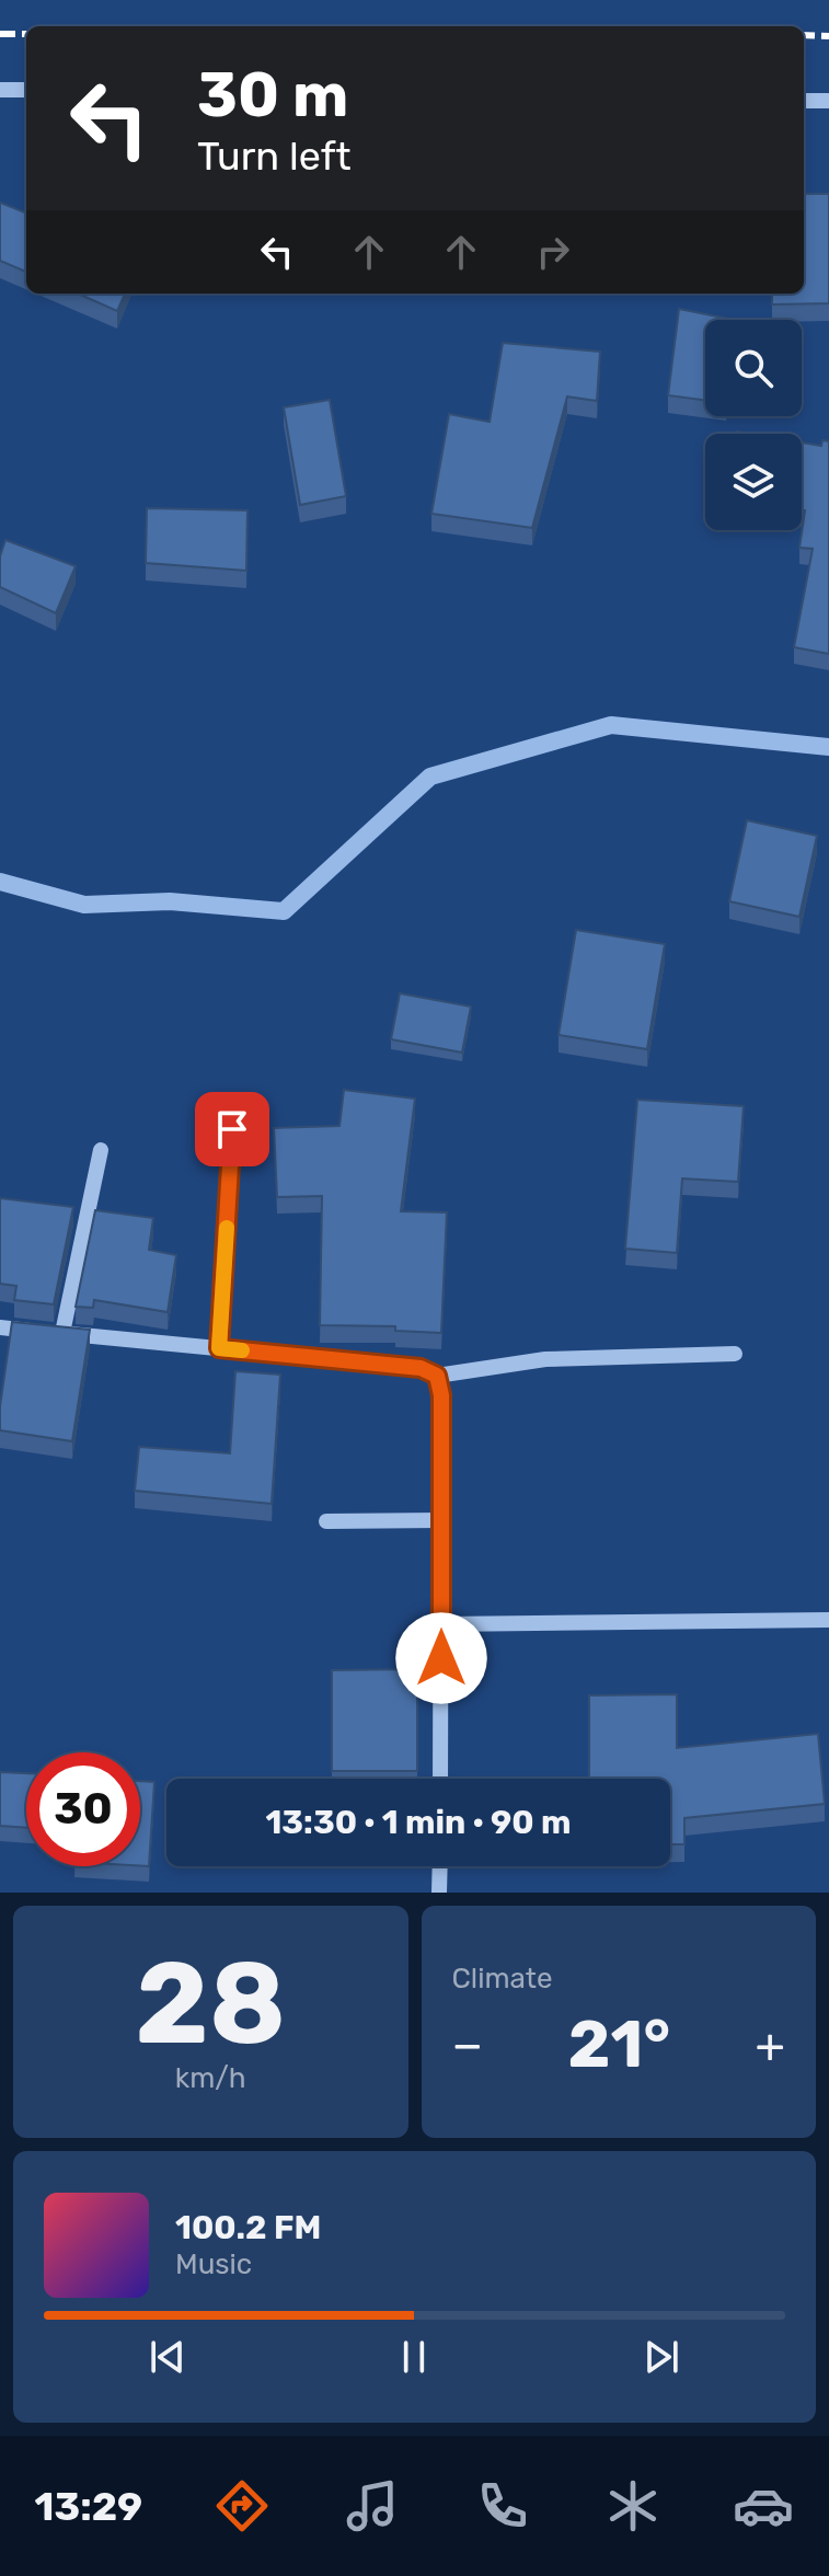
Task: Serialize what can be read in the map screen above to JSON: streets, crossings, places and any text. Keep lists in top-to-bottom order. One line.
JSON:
{"page":{"turn":["30 m","Turn left"],"limit":"30","trip":"13:30 · 1 min · 90 m","tile":[["28","km/h"],"Climate"],"heat":["−","21°","+"],"song":["100.2 FM","Music"],"tabs":"13:29"}}
